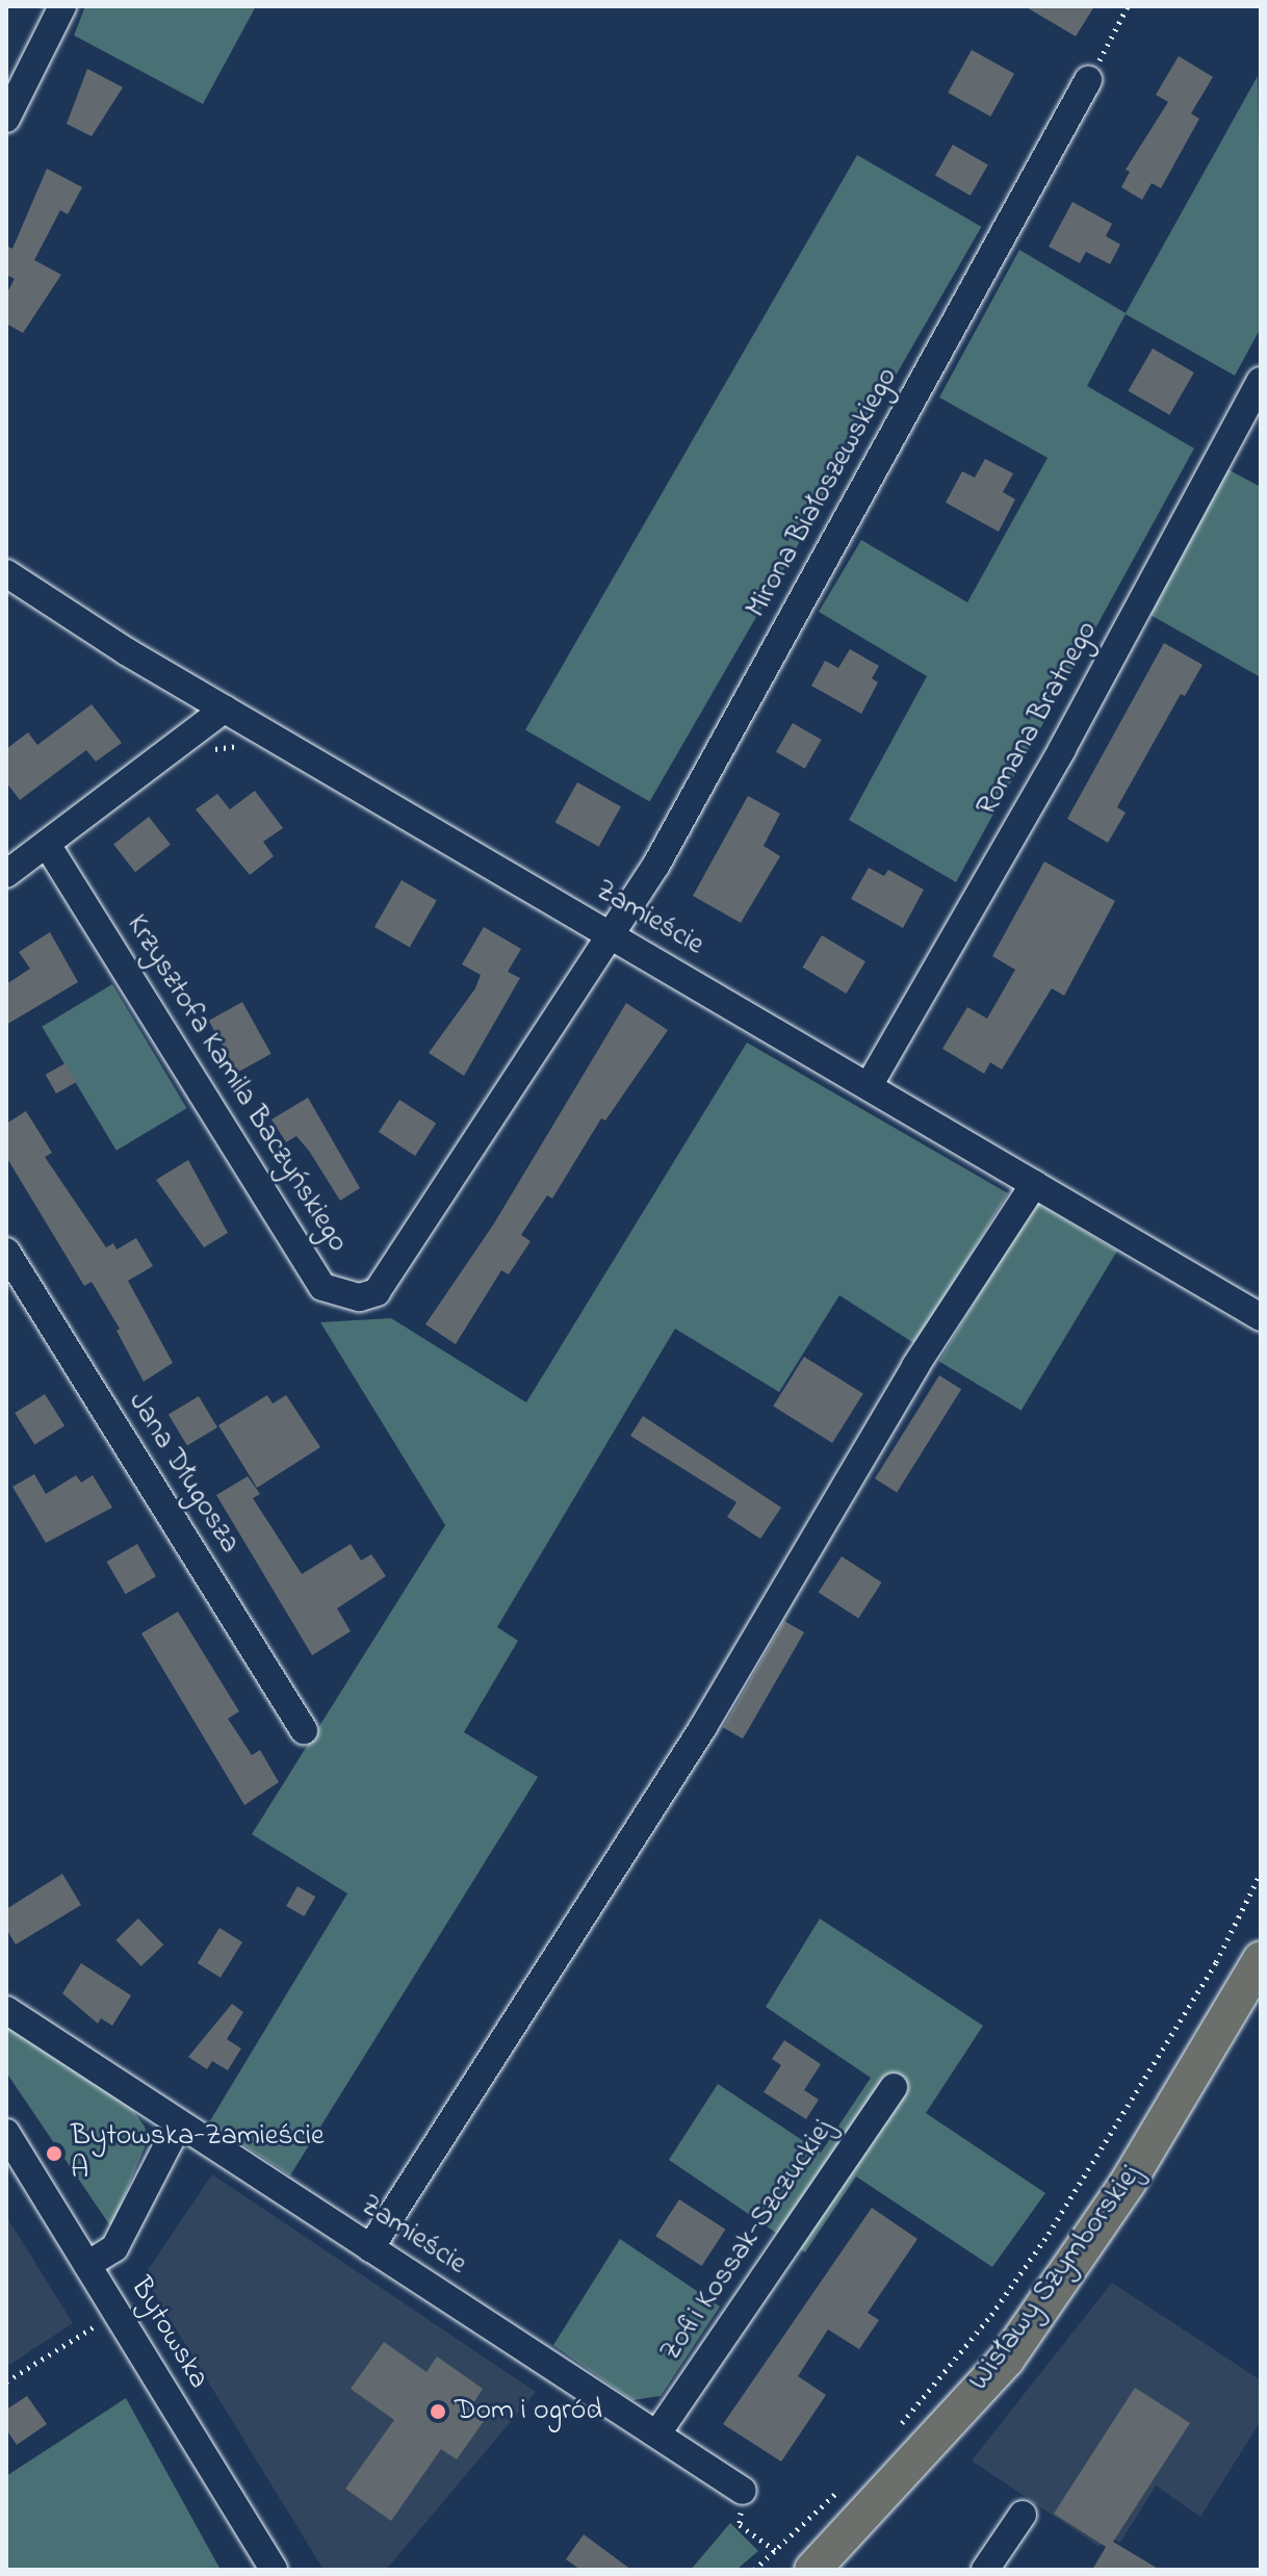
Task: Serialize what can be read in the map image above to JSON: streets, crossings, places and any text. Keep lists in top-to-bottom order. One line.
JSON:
{"streets":{"main road":["Wisławy Szymborskiej"],"street":["Mirona Białoszewskiego","Romana Bratnego","Zamieście","Krzysztofa Kamila Baczyńskiego","Jana Długosza","Zofii Kossak-Szczuckiej","Bytowska"]},"crossings":[["Mirona Białoszewskiego","Zamieście"],["Mirona Białoszewskiego","Krzysztofa Kamila Baczyńskiego"],["Romana Bratnego","Zamieście"],["Zamieście","Krzysztofa Kamila Baczyńskiego"],["Zamieście","Zofii Kossak-Szczuckiej"]],"places":["Bytowska-Zamieście A","Dom i ogród"]}
